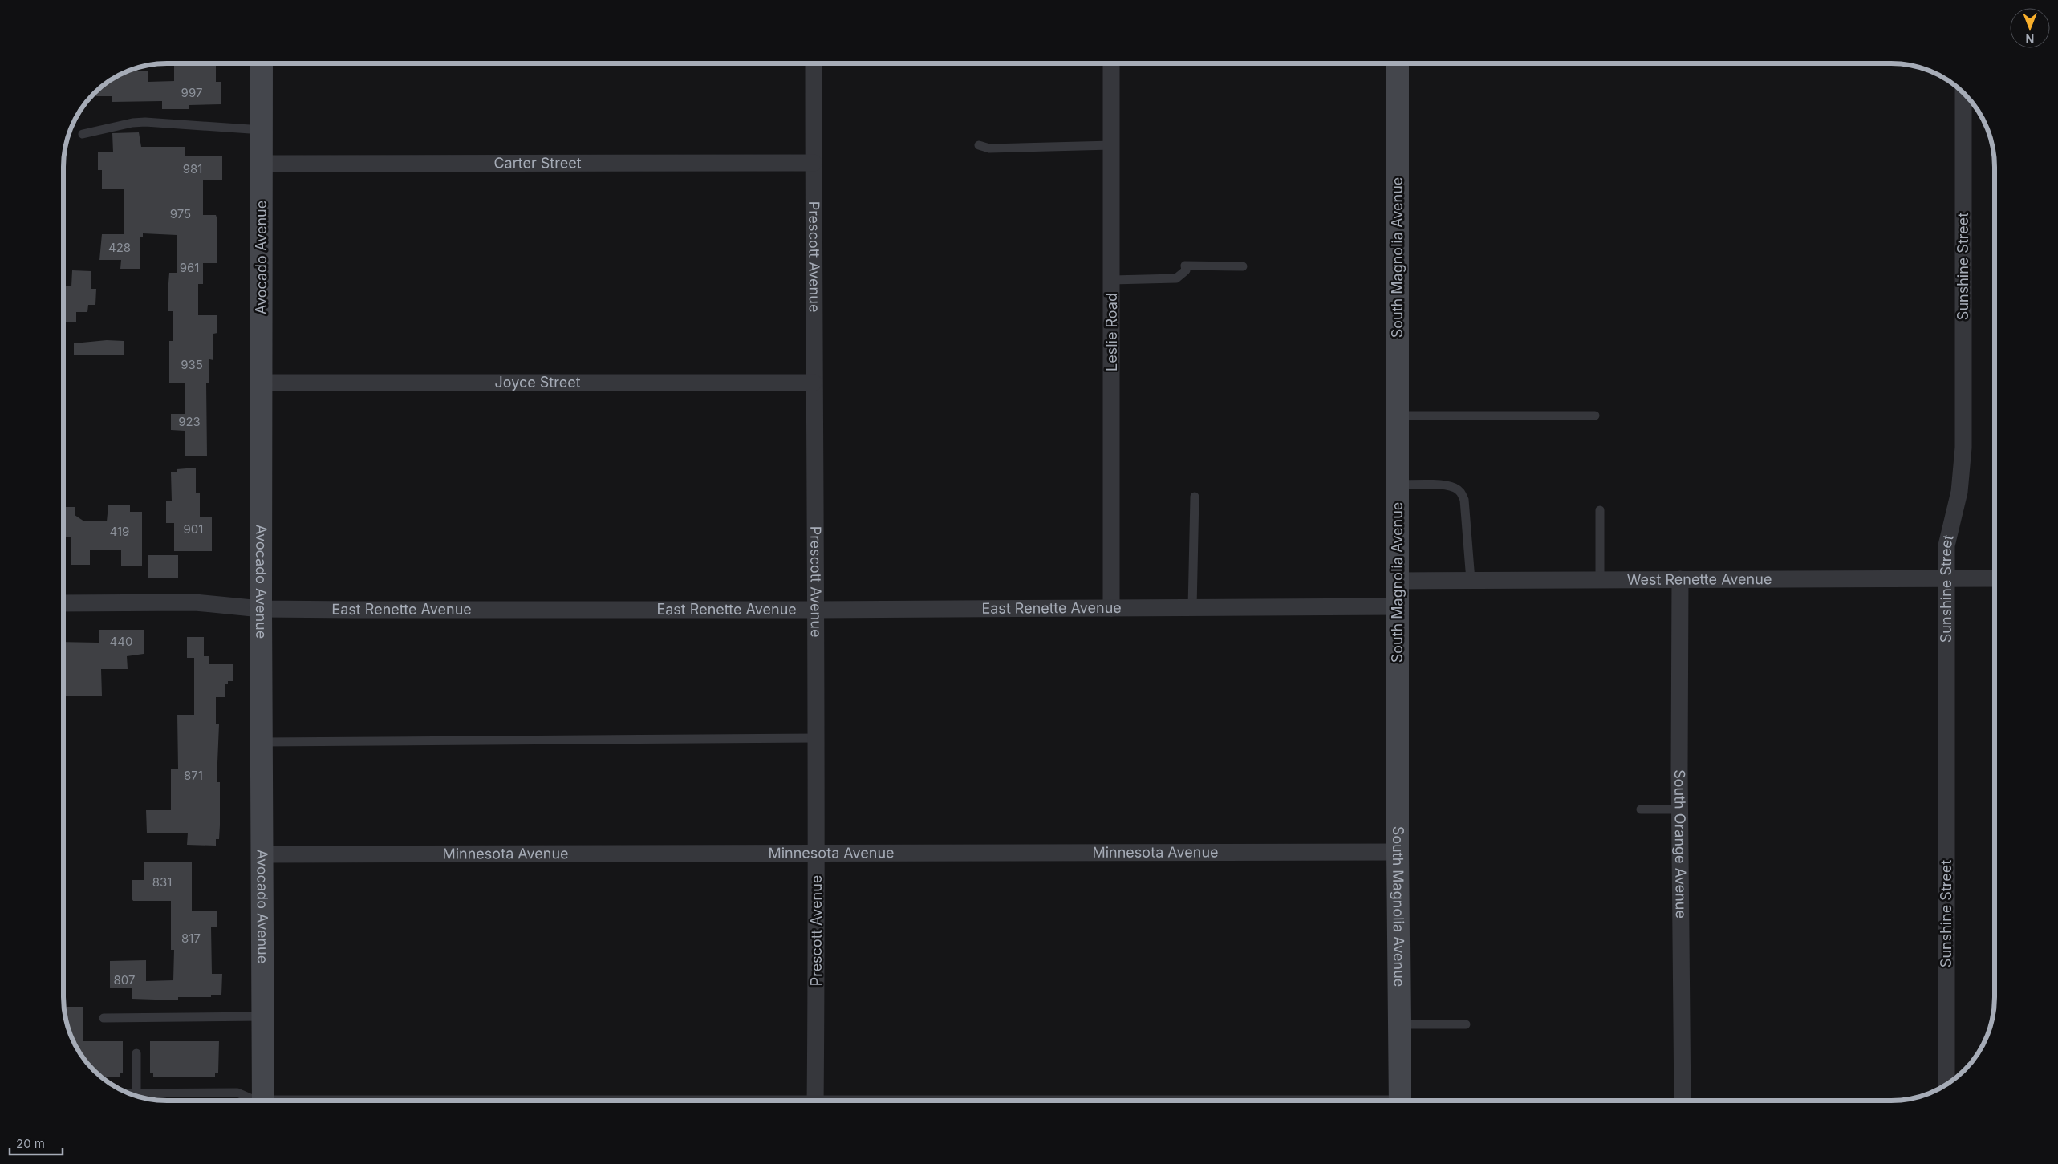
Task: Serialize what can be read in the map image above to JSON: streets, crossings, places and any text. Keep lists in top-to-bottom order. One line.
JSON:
{"streets":{"main road":["Avocado Avenue","South Magnolia Avenue"],"street":["Carter Street","Prescott Avenue","Sunshine Street","Leslie Road","Joyce Street","West Renette Avenue","East Renette Avenue","South Orange Avenue","Minnesota Avenue"]},"crossings":[["Carter Street","Avocado Avenue"],["Carter Street","Prescott Avenue"],["Avocado Avenue","Joyce Street"],["Avocado Avenue","East Renette Avenue"],["Avocado Avenue","Minnesota Avenue"],["Prescott Avenue","Joyce Street"],["Prescott Avenue","East Renette Avenue"],["Prescott Avenue","Minnesota Avenue"],["South Magnolia Avenue","West Renette Avenue"],["South Magnolia Avenue","East Renette Avenue"],["South Magnolia Avenue","Minnesota Avenue"],["Sunshine Street","West Renette Avenue"],["Leslie Road","East Renette Avenue"],["West Renette Avenue","South Orange Avenue"]],"house_numbers":["997","981","975","428","961","935","923","901","419","440","871","831","817","807"],"scale_bar":"20 m","north":"bottom"}
